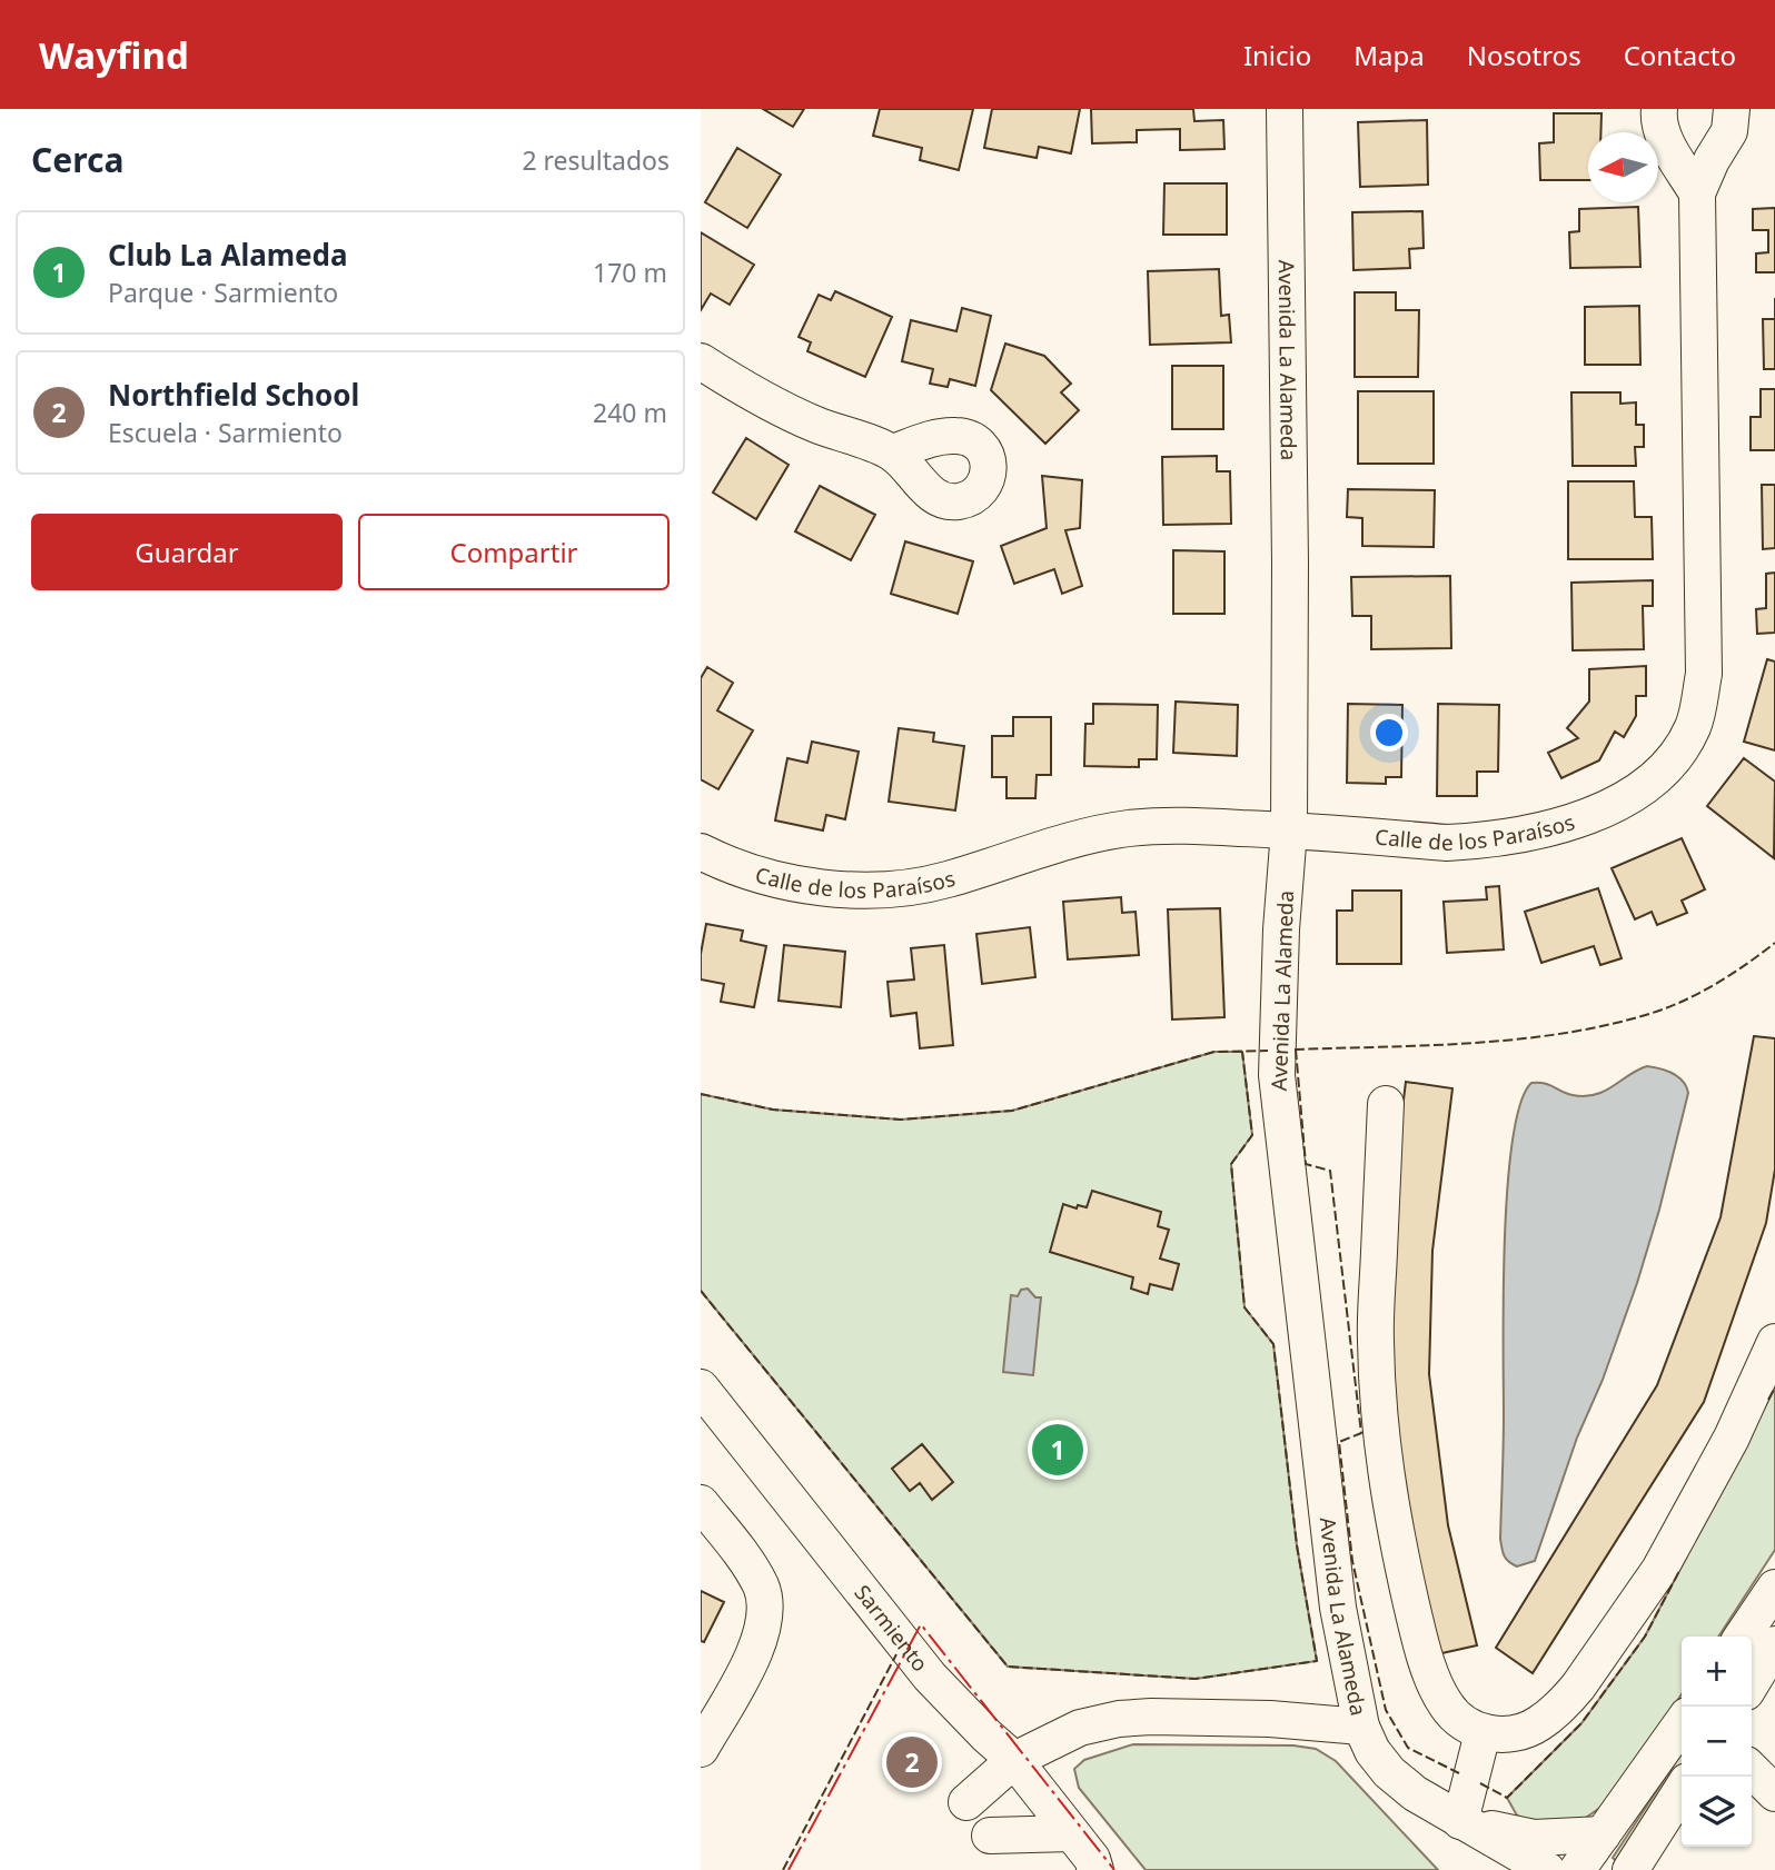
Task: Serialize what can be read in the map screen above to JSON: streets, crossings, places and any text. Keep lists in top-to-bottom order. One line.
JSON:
{"streets":{"street":["Avenida La Alameda","Calle de los Paraísos","Sarmiento"]},"crossings":[["Avenida La Alameda","Calle de los Paraísos"]],"north":"left","page":{"header":"Wayfind","nav":["Inicio","Mapa","Nosotros","Contacto"],"heading":["Cerca","2 resultados"],"list":[{"mark":"1","name":"Club La Alameda","note":"Parque · Sarmiento","value":"170 m"},{"mark":"2","name":"Northfield School","note":"Escuela · Sarmiento","value":"240 m"}],"buttons":["Guardar","Compartir"],"pins":["1","2"],"map_buttons":["+","−"]}}
